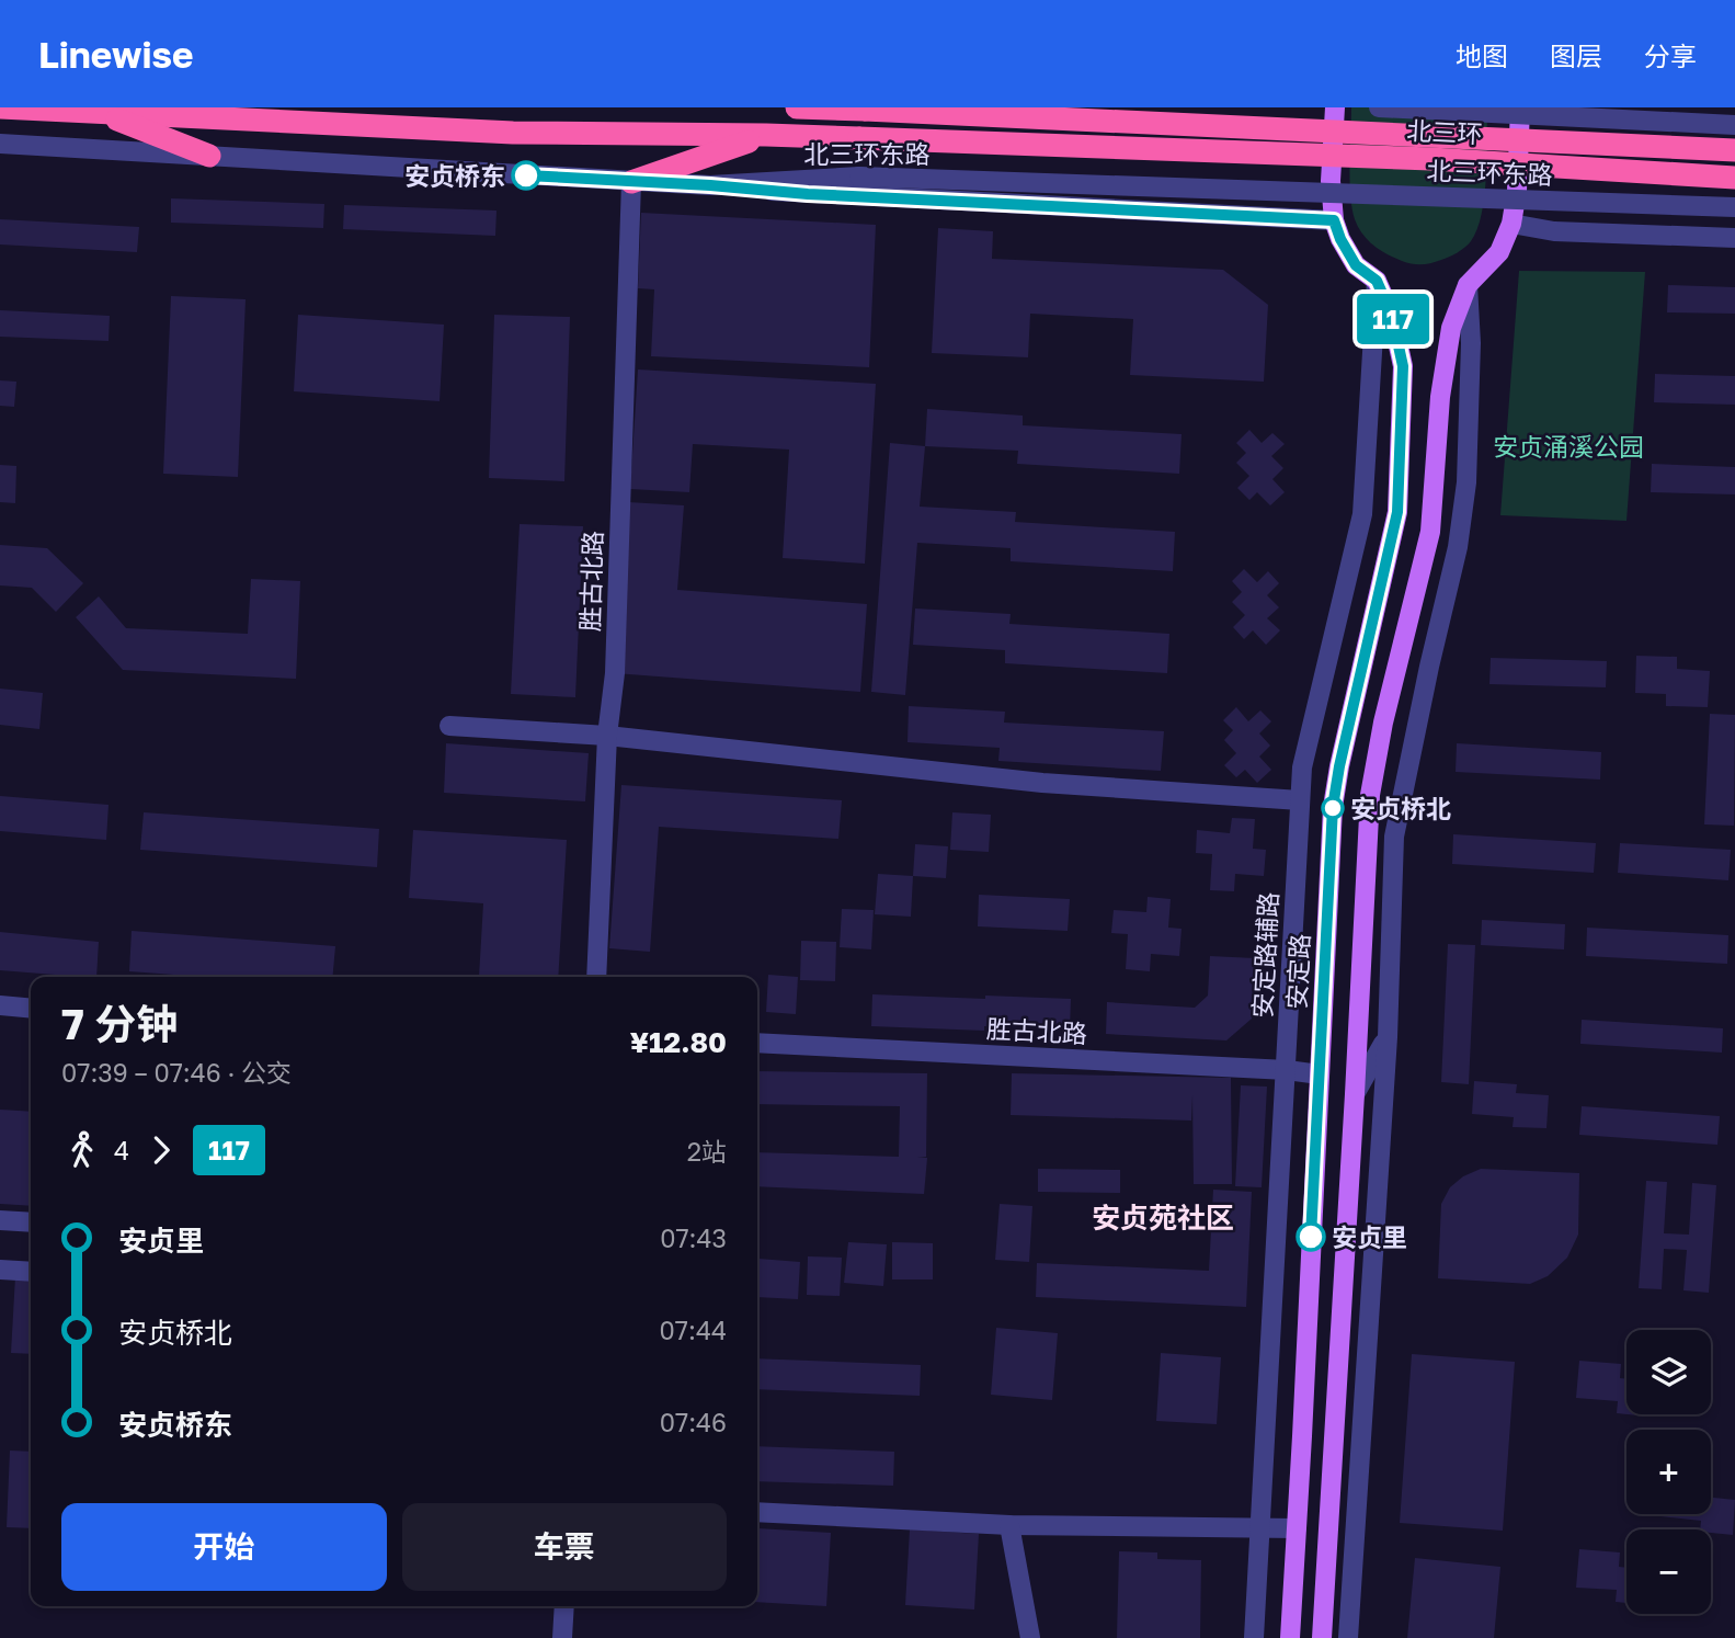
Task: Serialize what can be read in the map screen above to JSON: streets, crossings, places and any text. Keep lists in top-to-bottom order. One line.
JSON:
{"streets":{"highway":["北三环"],"main road":["安定路"],"street":["北三环东路","胜古北路","安定路辅路"]},"crossings":[["北三环东路","胜古北路"],["胜古北路","安定路辅路"],["胜古北路","安定路"],["安定路辅路","安定路"]],"districts":["安贞苑社区"],"parks":["安贞涌溪公园"],"places":["安贞桥东","安贞桥北","安贞里"],"lines":["bus line 117"],"page":{"header":"Linewise","nav":["地图","图层","分享"],"on_map":"117","heading":["7 分钟","07:39 – 07:46 · 公交","¥12.80"],"legs":["4","117","2站"],"list":[{"name":"安贞里","value":"07:43"},{"name":"安贞桥北","value":"07:44"},{"name":"安贞桥东","value":"07:46"}],"map_buttons":["+","−"],"buttons":["开始","车票"]}}
